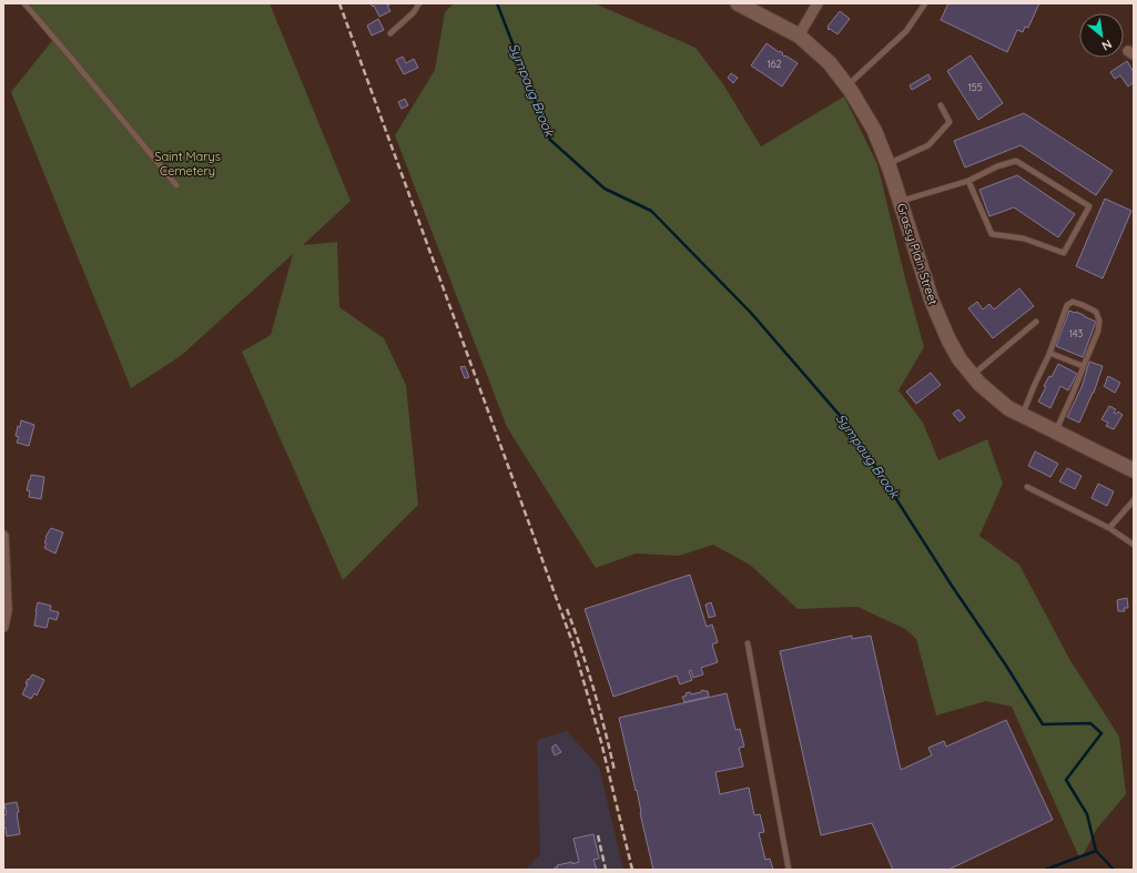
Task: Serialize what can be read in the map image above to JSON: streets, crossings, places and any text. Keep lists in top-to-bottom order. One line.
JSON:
{"streets":{"main road":["Grassy Plain Street"]},"water":["Sympaug Brook"],"parks":["Saint Marys Cemetery"],"house_numbers":["162","155","143"],"north":"bottom right"}
